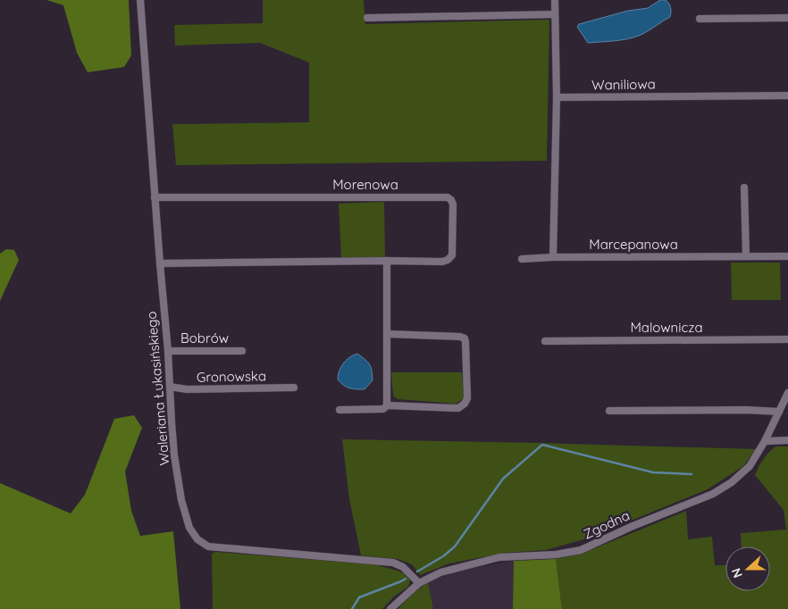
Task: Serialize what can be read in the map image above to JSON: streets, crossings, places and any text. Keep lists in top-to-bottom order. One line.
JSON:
{"streets":{"street":["Waniliowa","Morenowa","Marcepanowa","Malownicza","Bobrów","Gronowska","Waleriana Łukasińskiego","Zgodna"]},"crossings":[["Morenowa","Waleriana Łukasińskiego"],["Bobrów","Waleriana Łukasińskiego"],["Gronowska","Waleriana Łukasińskiego"],["Waleriana Łukasińskiego","Zgodna"]],"north":"left"}
